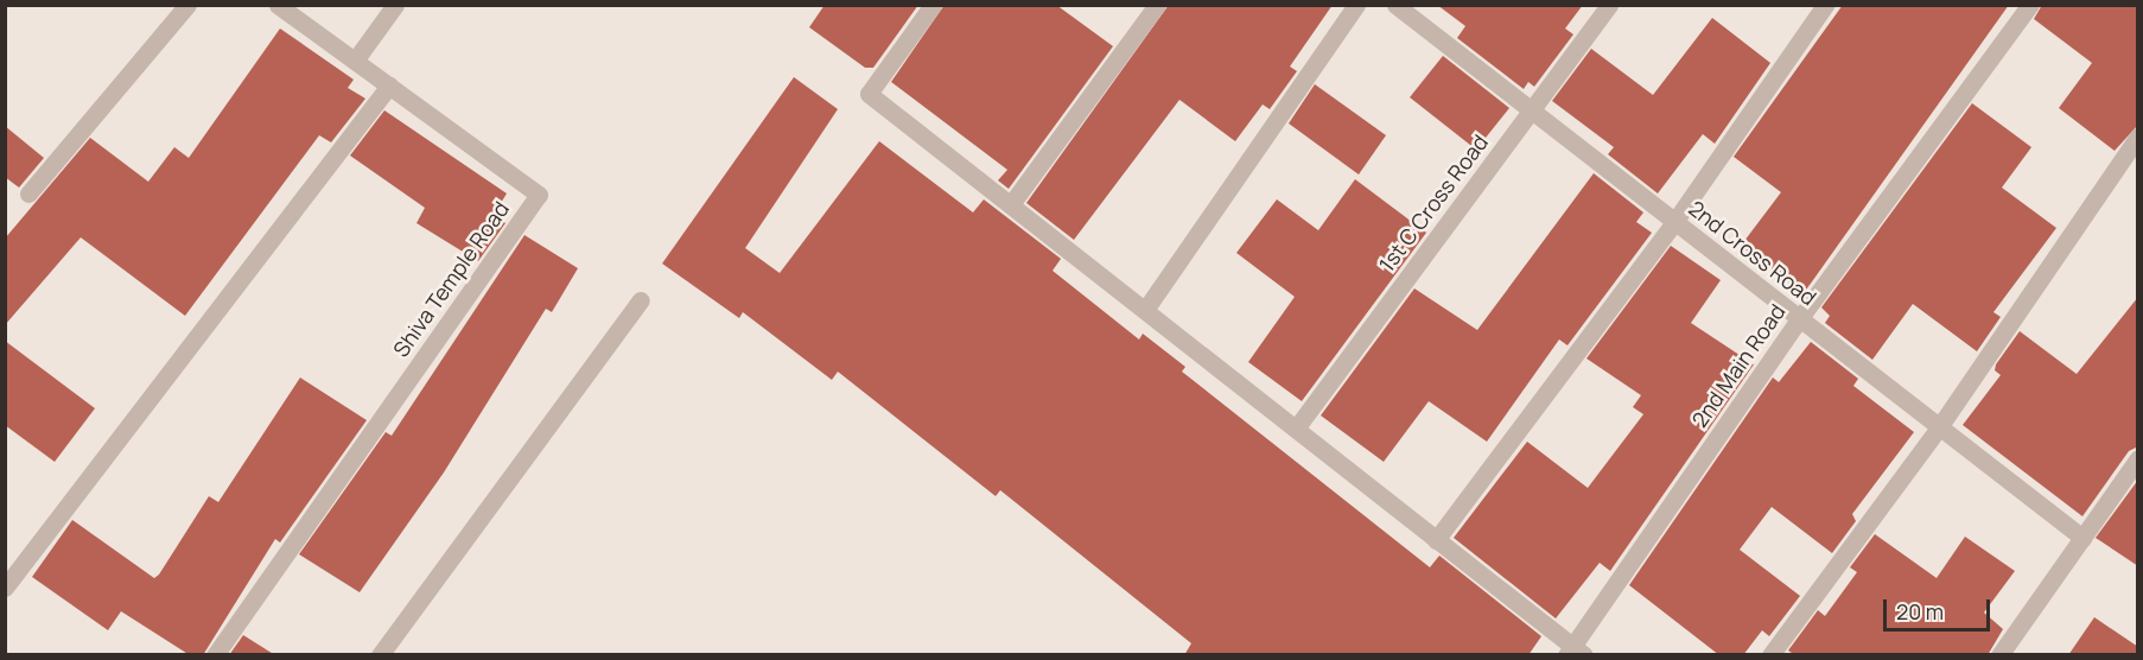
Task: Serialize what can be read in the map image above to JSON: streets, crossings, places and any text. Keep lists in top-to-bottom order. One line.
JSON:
{"streets":{"street":["1st C Cross Road","2nd Cross Road","Shiva Temple Road","2nd Main Road"]},"crossings":[["1st C Cross Road","2nd Cross Road"],["2nd Cross Road","2nd Main Road"]],"scale_bar":"20 m"}
